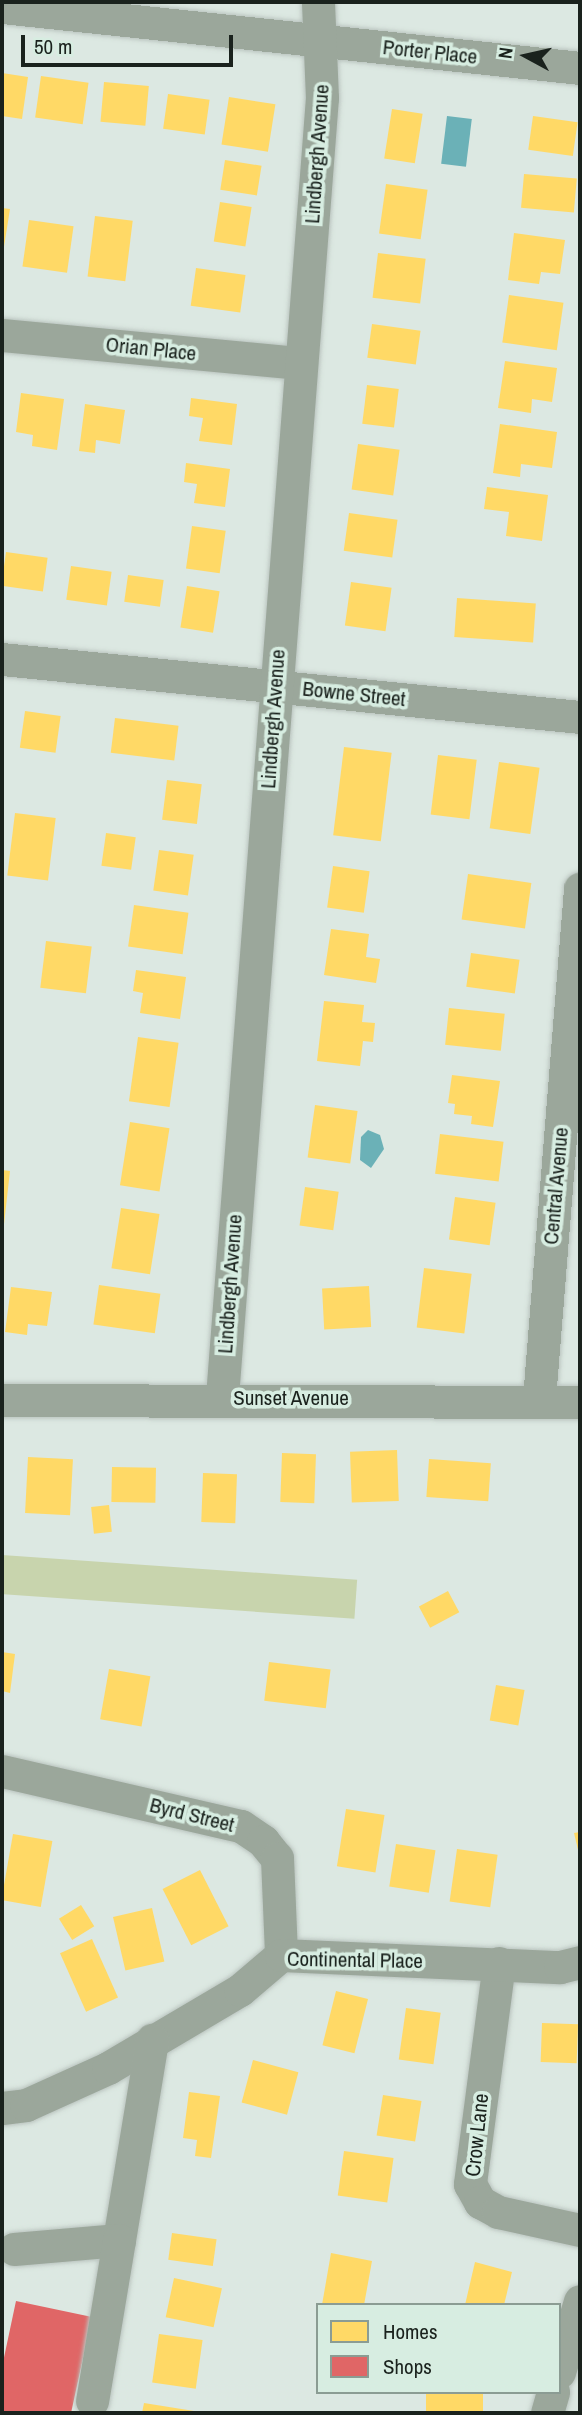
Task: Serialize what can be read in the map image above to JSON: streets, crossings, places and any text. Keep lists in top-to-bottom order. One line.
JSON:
{"streets":{"street":["Porter Place","Lindbergh Avenue","Orian Place","Bowne Street","Central Avenue","Sunset Avenue","Byrd Street","Continental Place","Crow Lane"]},"crossings":[["Porter Place","Lindbergh Avenue"],["Lindbergh Avenue","Orian Place"],["Lindbergh Avenue","Bowne Street"],["Lindbergh Avenue","Sunset Avenue"],["Central Avenue","Sunset Avenue"],["Byrd Street","Continental Place"],["Continental Place","Crow Lane"]],"legend":["Homes","Shops"],"scale_bar":"50 m","north":"left"}
